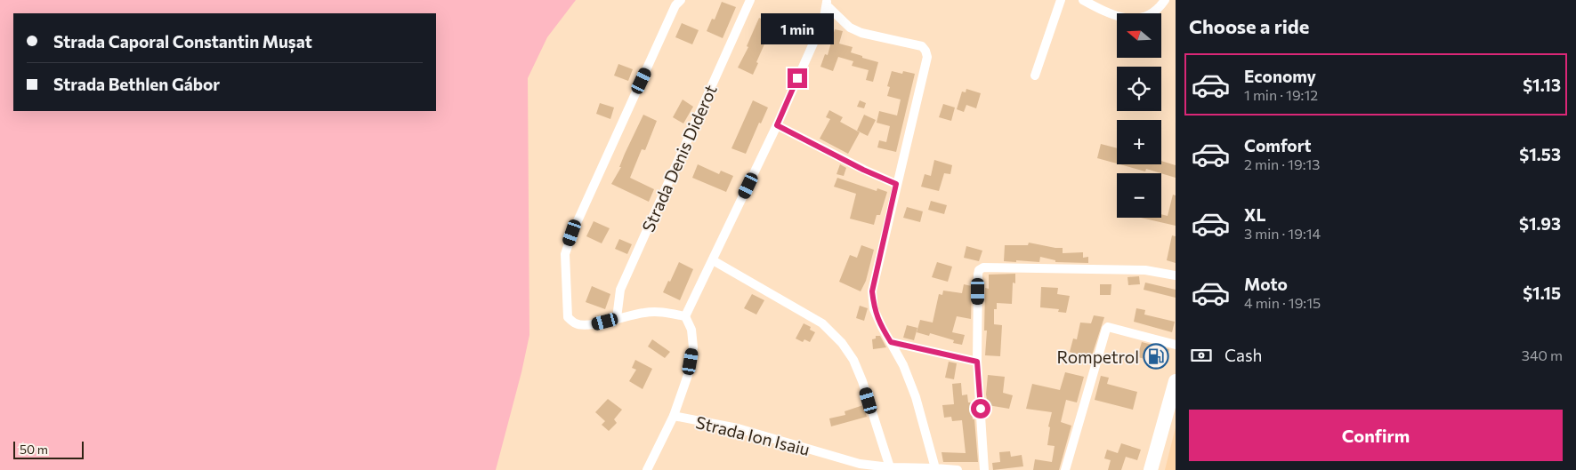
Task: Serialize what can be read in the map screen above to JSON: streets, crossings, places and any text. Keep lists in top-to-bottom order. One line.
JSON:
{"streets":{"street":["Strada Denis Diderot","Strada Ion Isaiu"]},"places":{"fuel station":["Rompetrol"]},"scale_bar":"50 m","north":"left","page":{"heading":"Choose a ride","map_buttons":["+","−"],"bubble":"1 min","banner":["Strada Caporal Constantin Mușat","Strada Bethlen Gábor"],"list":[{"name":"Economy","note":"1 min · 19:12","value":"$1.13"},{"name":"Comfort","note":"2 min · 19:13","value":"$1.53"},{"name":"XL","note":"3 min · 19:14","value":"$1.93"},{"name":"Moto","note":"4 min · 19:15","value":"$1.15"}],"pay":["Cash","340 m"],"buttons":"Confirm","scale":"50 m"}}
